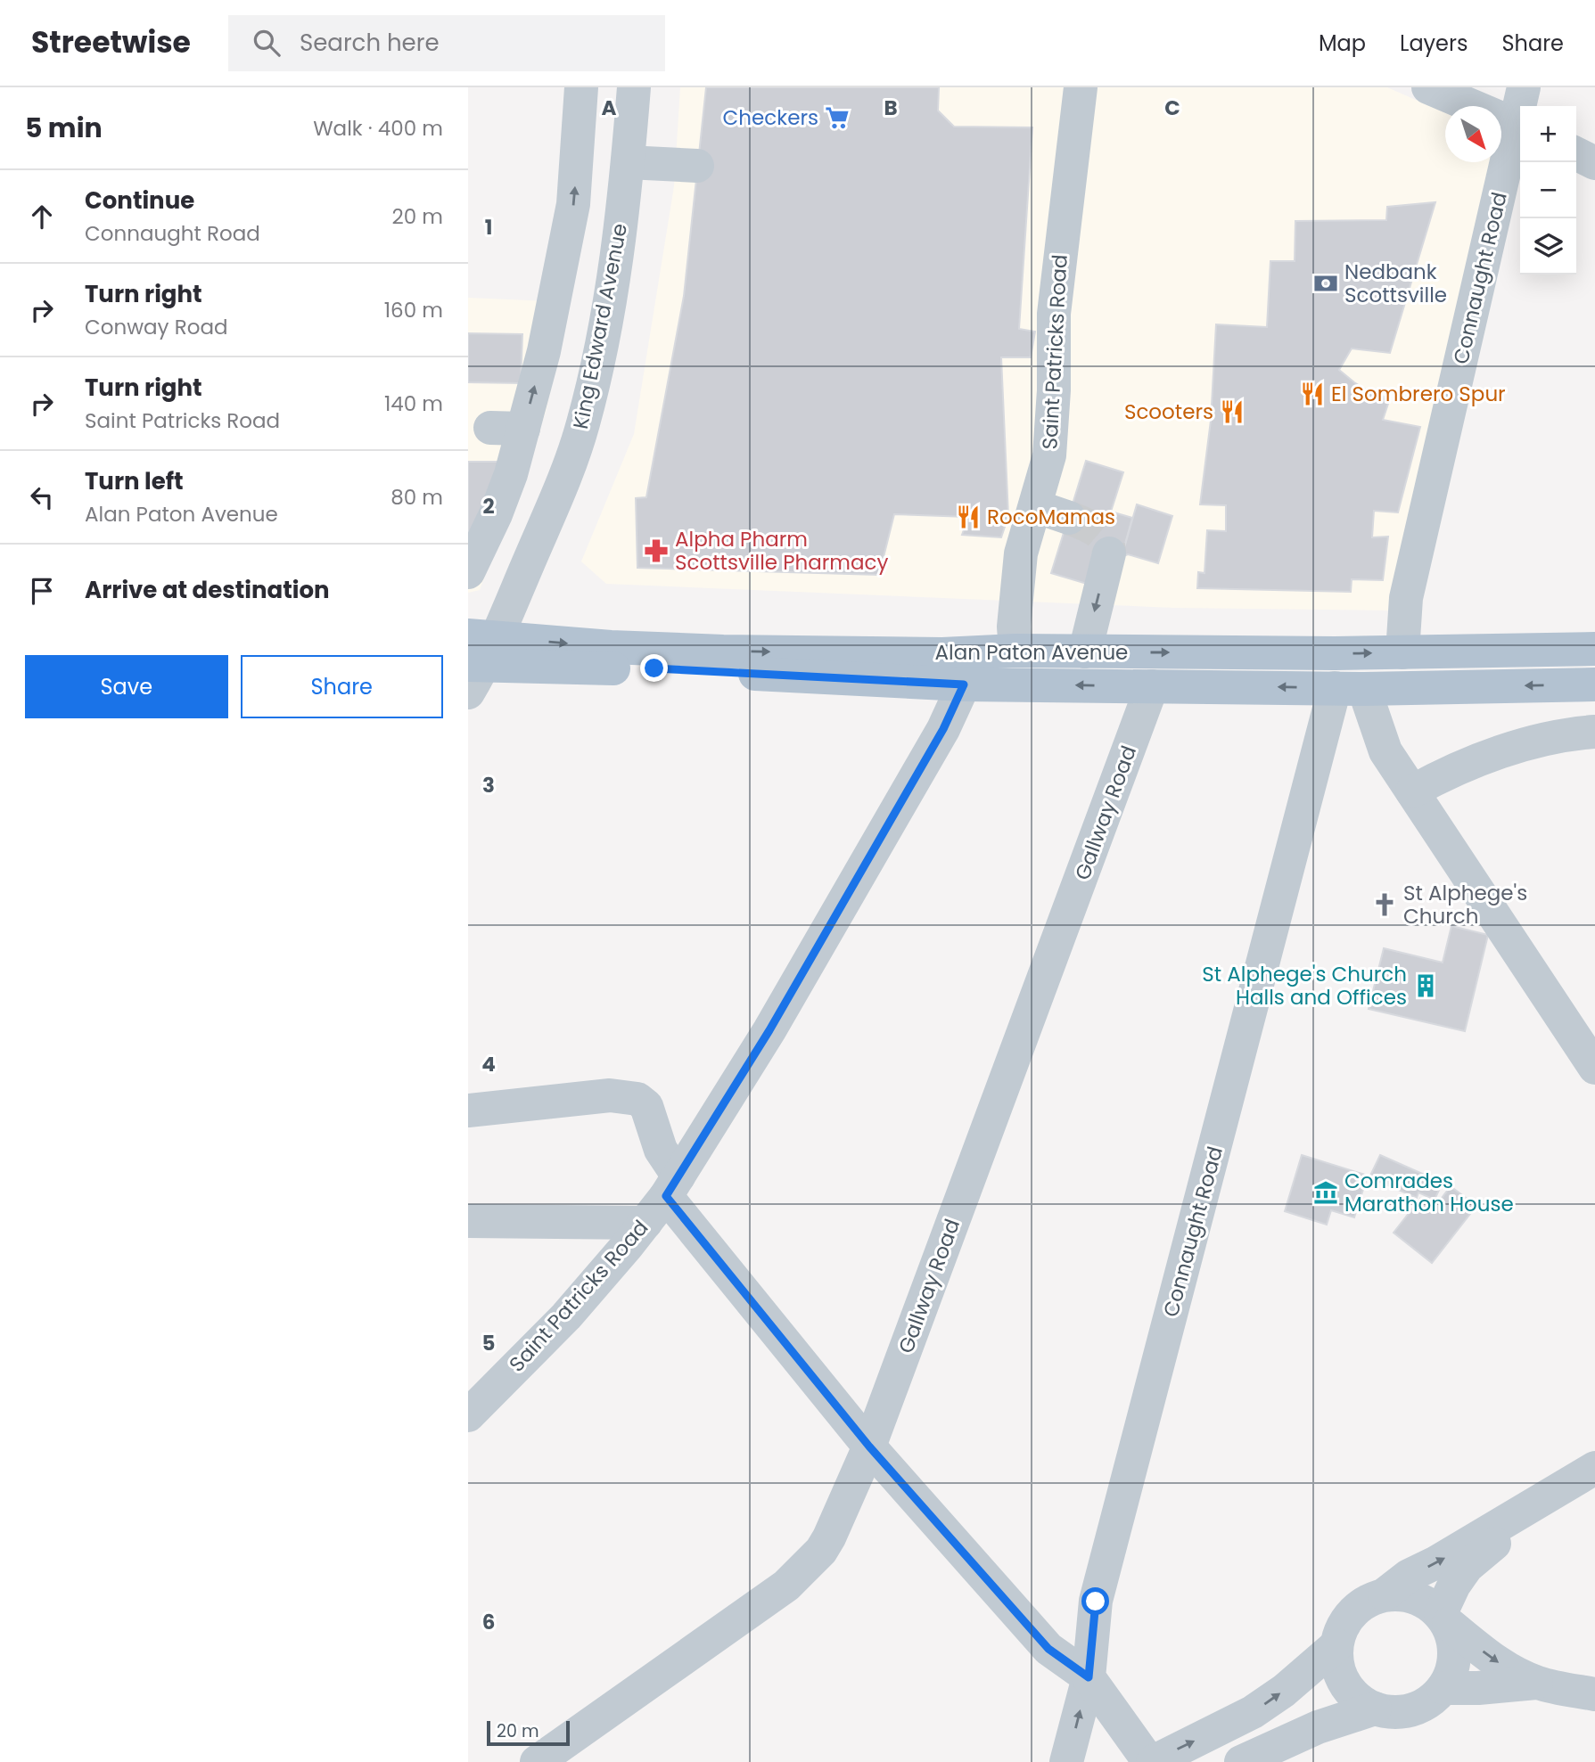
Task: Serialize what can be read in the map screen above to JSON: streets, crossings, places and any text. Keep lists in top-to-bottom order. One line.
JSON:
{"streets":{"main road":["Alan Paton Avenue"],"street":["Connaught Road","King Edward Avenue","Saint Patricks Road","Gallway Road"]},"crossings":[["Connaught Road","Alan Paton Avenue"],["King Edward Avenue","Alan Paton Avenue"],["Saint Patricks Road","Alan Paton Avenue"],["Alan Paton Avenue","Gallway Road"]],"places":{"supermarket":["Checkers"],"bank":["Nedbank Scottsville"],"restaurant":["El Sombrero Spur","Scooters","RocoMamas"],"pharmacy":["Alpha Pharm Scottsville Pharmacy"],"church":["St Alphege's Church"],"building":["St Alphege's Church Halls and Offices"],"museum":["Comrades Marathon House"]},"scale_bar":"20 m","north":"bottom right","page":{"header":"Streetwise","search":"Search here","nav":["Map","Layers","Share"],"heading":["5 min","Walk · 400 m"],"map_buttons":["+","−"],"list":[["Continue","Connaught Road","20 m"],["Turn right","Conway Road","160 m"],["Turn right","Saint Patricks Road","140 m"],["Turn left","Alan Paton Avenue","80 m"],"Arrive at destination"],"buttons":["Save","Share"],"scale":"20 m"},"grid":{"columns":["A","B","C"],"rows":["1","2","3","4","5","6"]}}
